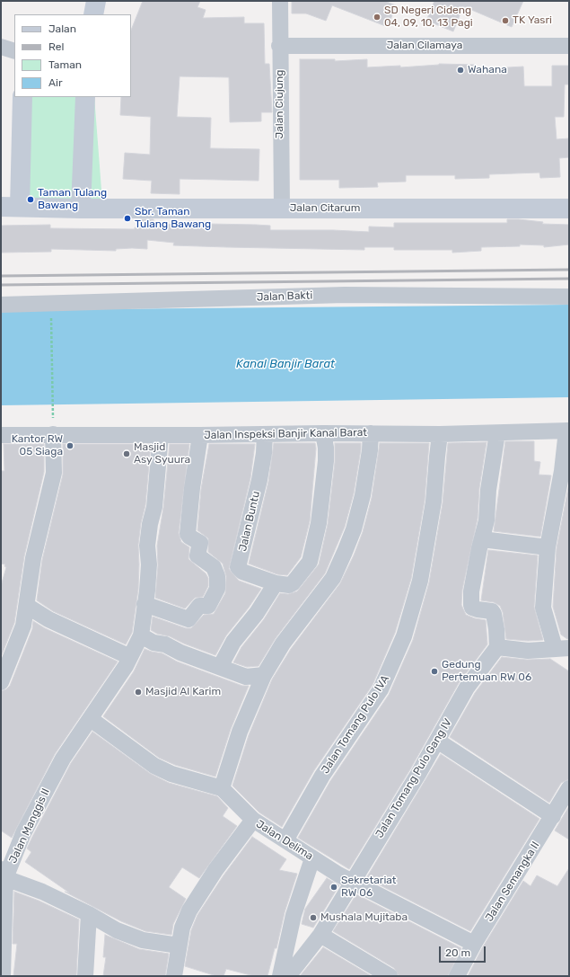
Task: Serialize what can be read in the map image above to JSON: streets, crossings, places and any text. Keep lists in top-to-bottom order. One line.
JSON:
{"streets":{"street":["Jalan Cilamaya","Jalan Ciujung","Jalan Citarum","Jalan Bakti","Jalan Inspeksi Banjir Kanal Barat","Jalan Buntu","Jalan Tomang Pulo IVA","Jalan Tomang Pulo Gang IV","Jalan Manggis II","Jalan Delima","Jalan Semangka II"]},"crossings":[["Jalan Cilamaya","Jalan Ciujung"],["Jalan Ciujung","Jalan Citarum"],["Jalan Inspeksi Banjir Kanal Barat","Jalan Buntu"],["Jalan Inspeksi Banjir Kanal Barat","Jalan Tomang Pulo IVA"],["Jalan Tomang Pulo IVA","Jalan Delima"],["Jalan Tomang Pulo Gang IV","Jalan Delima"],["Jalan Delima","Jalan Semangka II"]],"water":["Kanal Banjir Barat"],"places":["SD Negeri Cideng 04, 09, 10, 13 Pagi","TK Yasri","Wahana","Taman Tulang Bawang","Sbr. Taman Tulang Bawang","Kantor RW 05 Siaga","Masjid Asy Syuura","Gedung Pertemuan RW 06","Masjid Al Karim","Sekretariat RW 06","Mushala Mujitaba"],"legend":["Jalan","Rel","Taman","Air"],"scale_bar":"20 m"}
